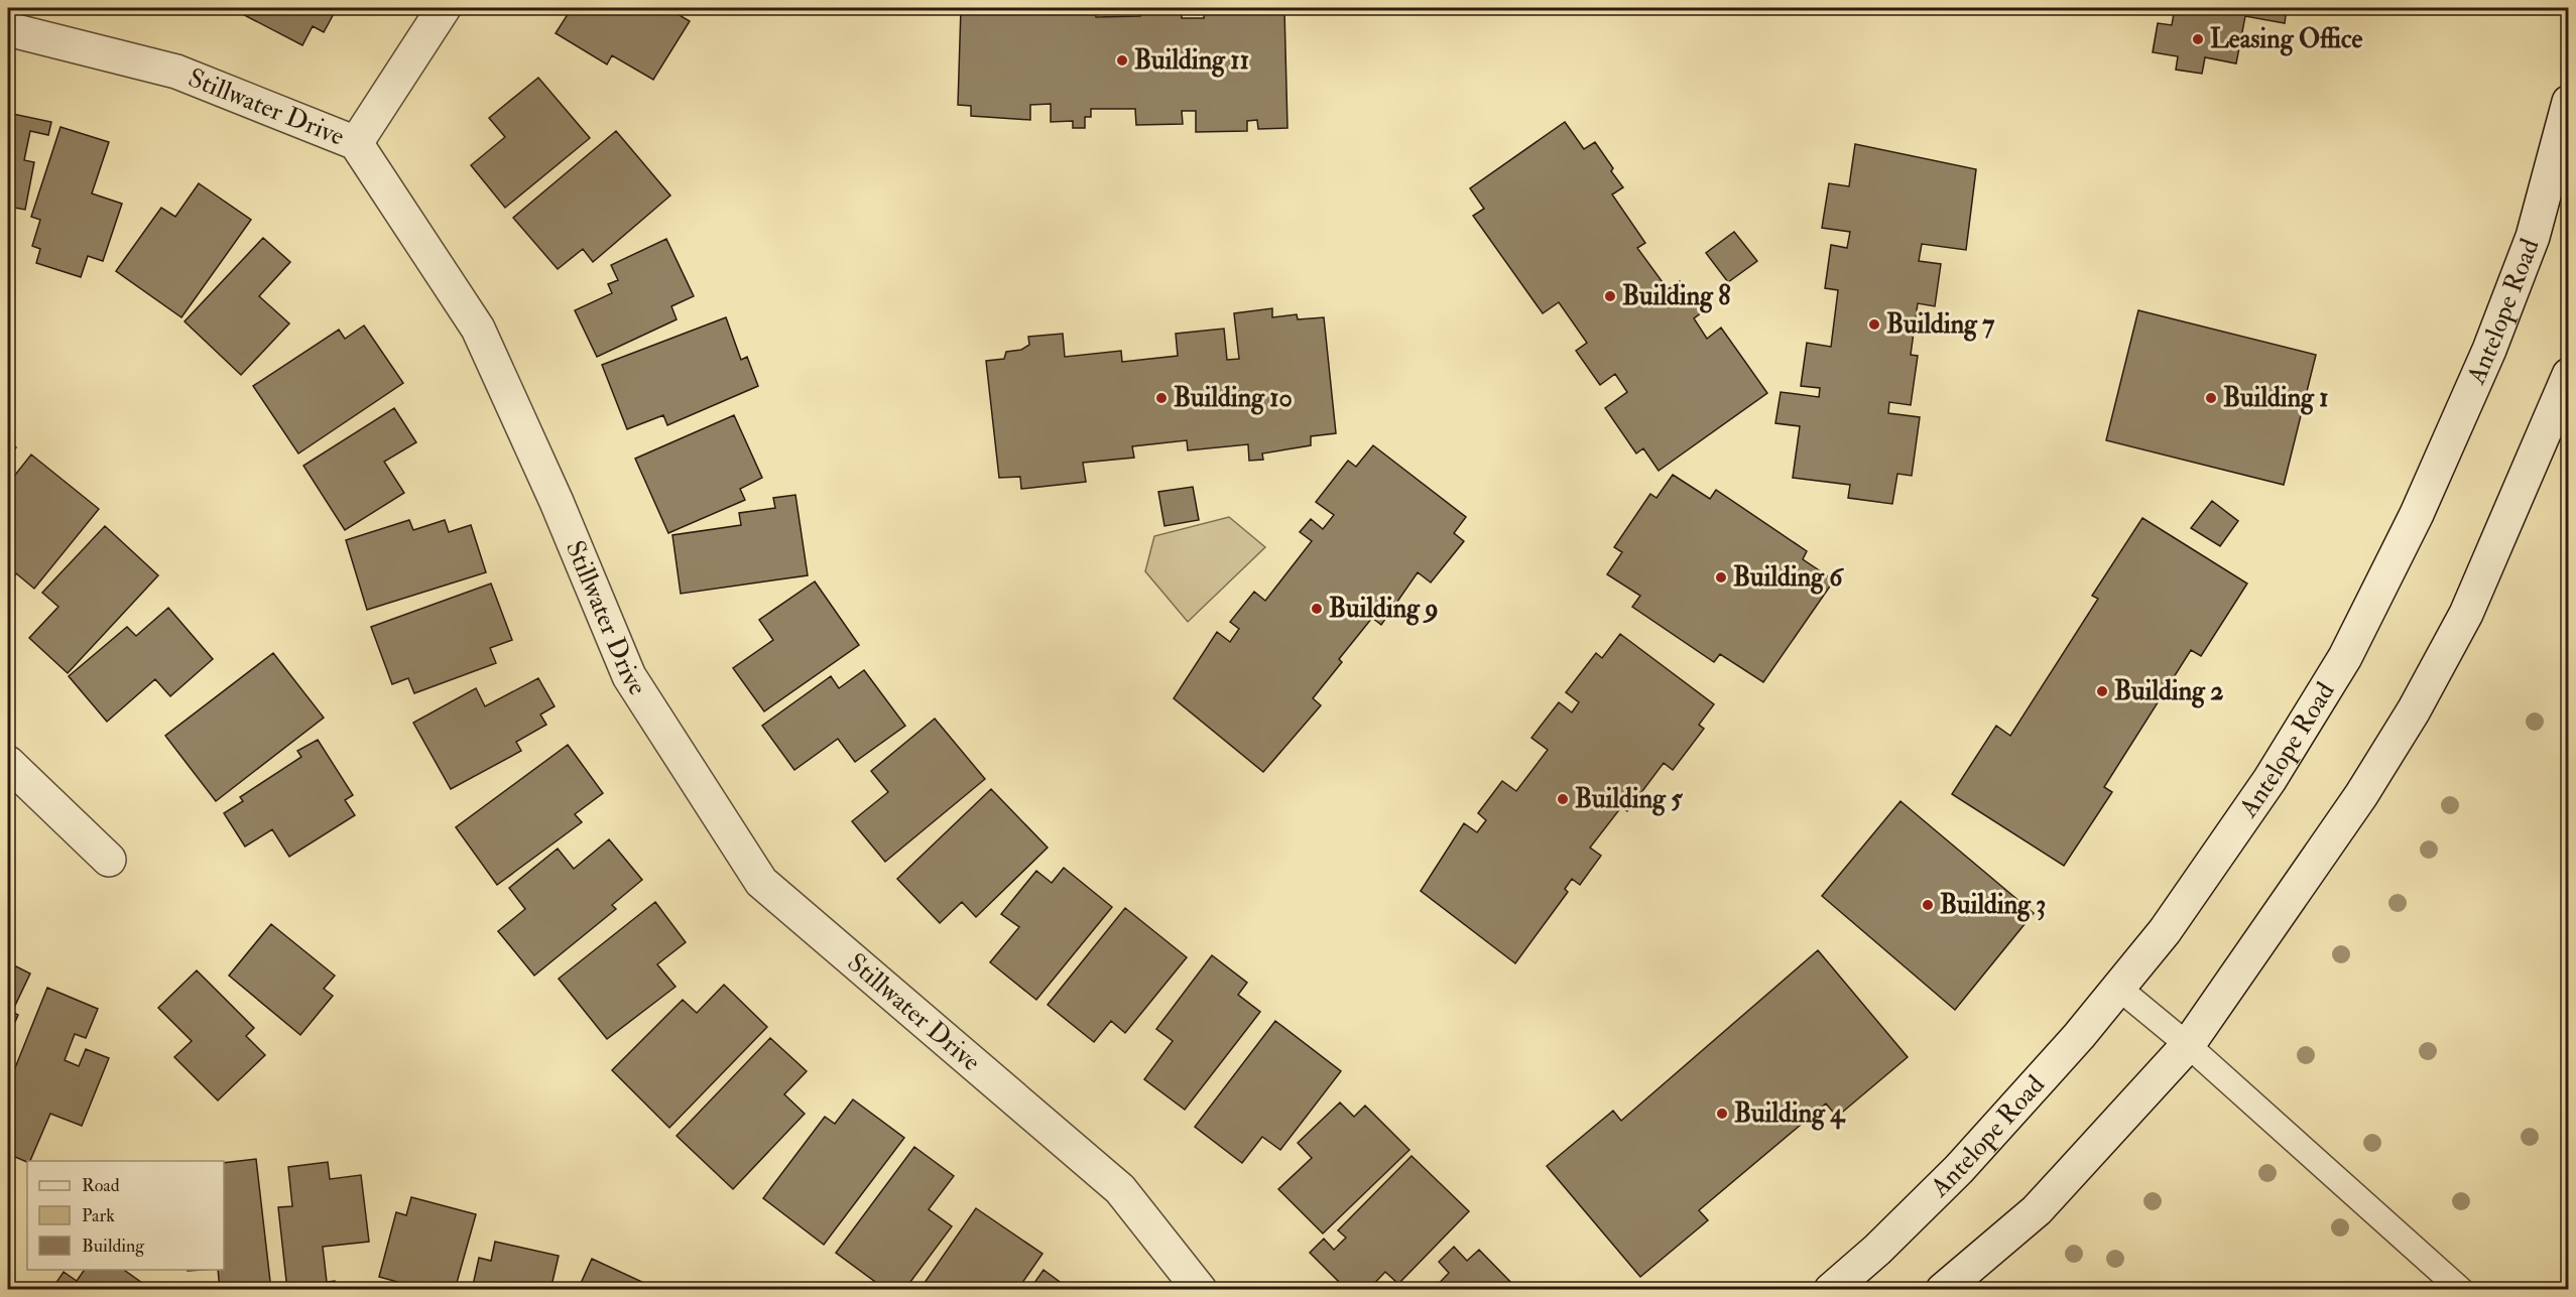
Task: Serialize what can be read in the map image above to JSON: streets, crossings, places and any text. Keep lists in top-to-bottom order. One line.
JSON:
{"streets":{"main road":["Stillwater Drive","Antelope Road"]},"places":["Leasing Office","Building 11","Building 8","Building 7","Building 10","Building 1","Building 6","Building 9","Building 2","Building 5","Building 3","Building 4"],"legend":["Road","Park","Building"]}
